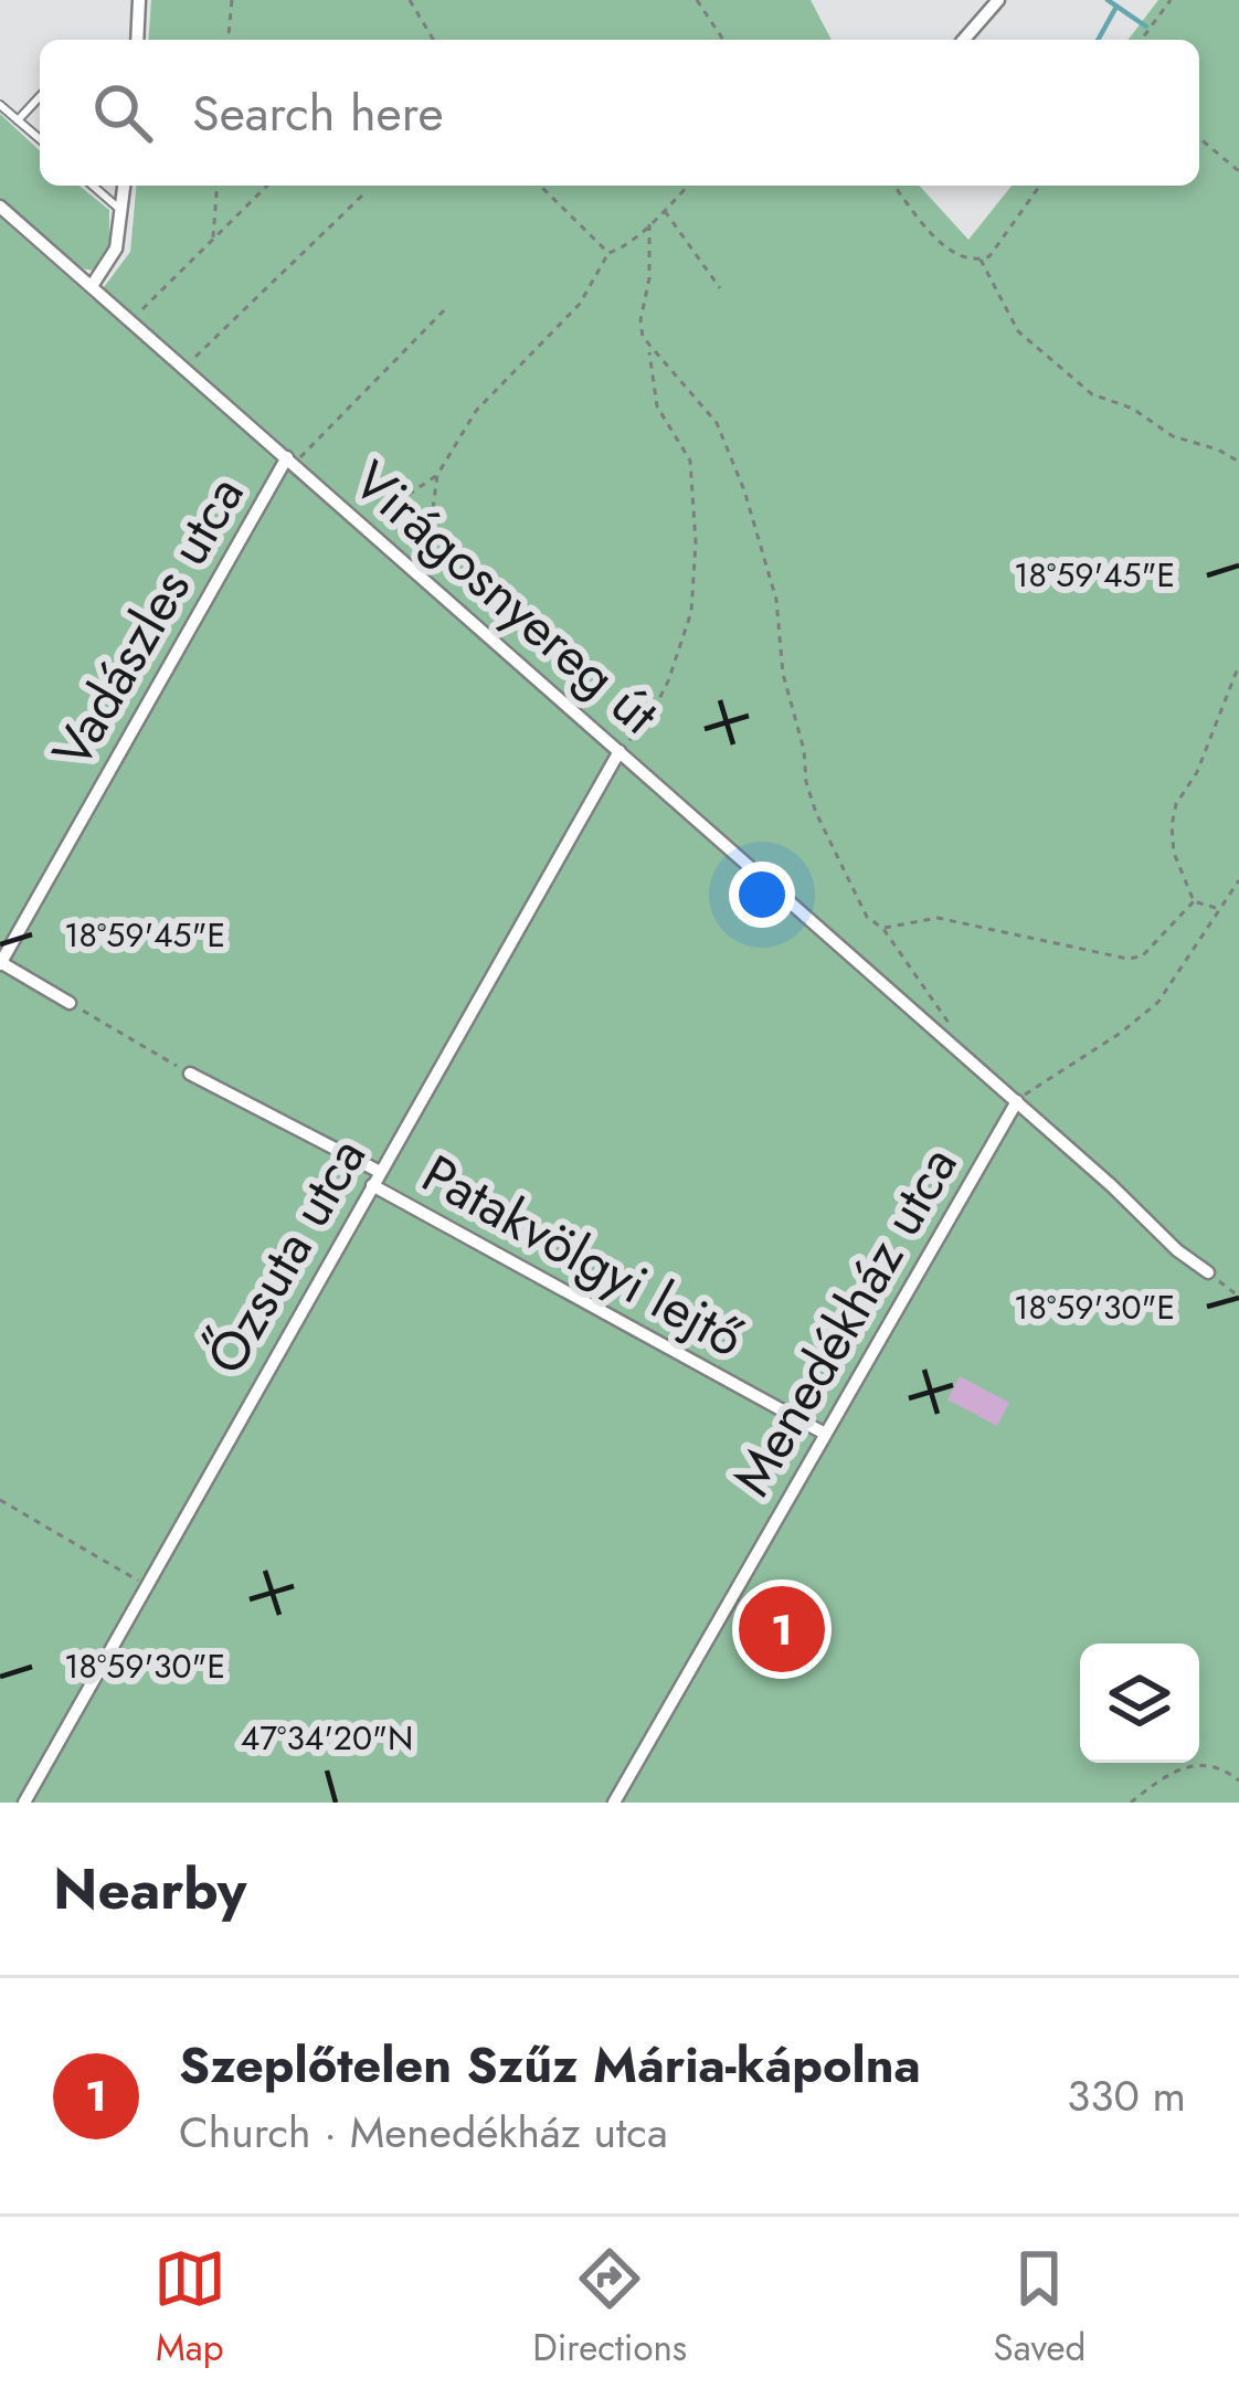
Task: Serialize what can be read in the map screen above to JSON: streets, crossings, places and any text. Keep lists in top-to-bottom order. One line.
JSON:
{"streets":{"street":["Virágosnyereg út","Vadászles utca","Őzsuta utca","Patakvölgyi lejtő","Menedékház utca"]},"crossings":[["Virágosnyereg út","Vadászles utca"],["Virágosnyereg út","Őzsuta utca"],["Virágosnyereg út","Menedékház utca"],["Őzsuta utca","Patakvölgyi lejtő"],["Patakvölgyi lejtő","Menedékház utca"]],"page":{"search":"Search here","pins":"1","heading":"Nearby","list":[{"mark":"1","name":"Szeplőtelen Szűz Mária-kápolna","note":"Church · Menedékház utca","value":"330 m"}],"nav":["Map","Directions","Saved"]},"coordinates":["18°59'45\"E","18°59'30\"E","47°34'20\"N"]}
